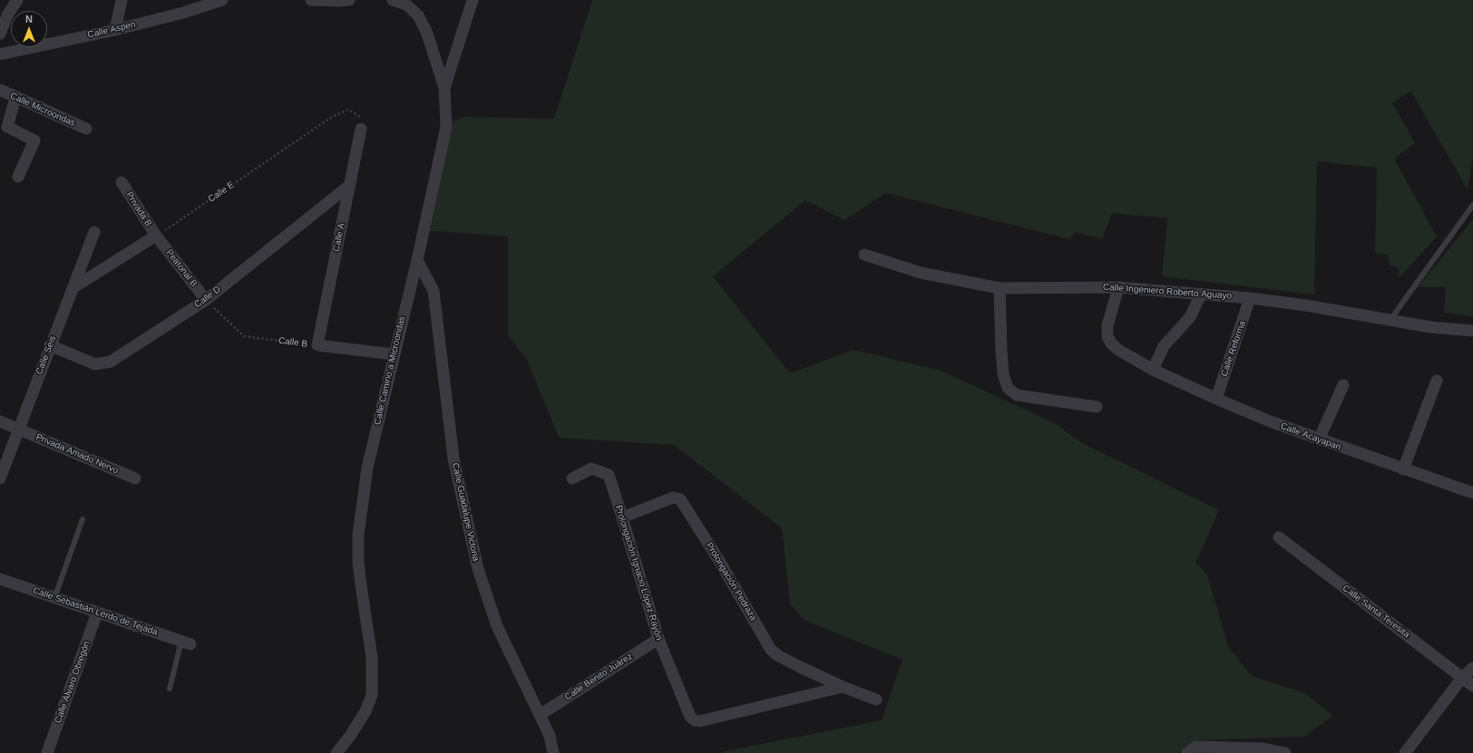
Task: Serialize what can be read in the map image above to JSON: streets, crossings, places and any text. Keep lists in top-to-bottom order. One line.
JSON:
{"streets":{"street":["Calle Aspen","Calle Microondas","Privada B","Calle A","Peatonal B","Calle Ingeniero Roberto Aguayo","Calle D","Calle B","Calle Reforma","Calle Seis","Calle Camino a Microondas","Calle Acayapan","Privada Amado Nervo","Calle Guadalupe Victoria","Prolongación Ignacio López Rayón","Prolongación Pedraza","Calle Sebastián Lerdo de Tejada","Calle Santa Teresita","Calle Benito Juárez","Calle Álvaro Obregón"],"path":["Calle E"]},"crossings":[["Calle E","Privada B"],["Calle E","Calle A"],["Calle E","Peatonal B"],["Privada B","Peatonal B"],["Calle A","Calle D"],["Calle A","Calle B"],["Peatonal B","Calle D"],["Peatonal B","Calle B"],["Calle Ingeniero Roberto Aguayo","Calle Reforma"],["Calle Ingeniero Roberto Aguayo","Calle Acayapan"],["Calle D","Calle B"],["Calle D","Calle Seis"],["Calle B","Calle Camino a Microondas"],["Calle Reforma","Calle Acayapan"],["Calle Seis","Privada Amado Nervo"],["Calle Camino a Microondas","Calle Guadalupe Victoria"],["Calle Guadalupe Victoria","Calle Benito Juárez"],["Prolongación Ignacio López Rayón","Prolongación Pedraza"],["Prolongación Ignacio López Rayón","Calle Benito Juárez"],["Calle Sebastián Lerdo de Tejada","Calle Álvaro Obregón"]],"north":"top"}
